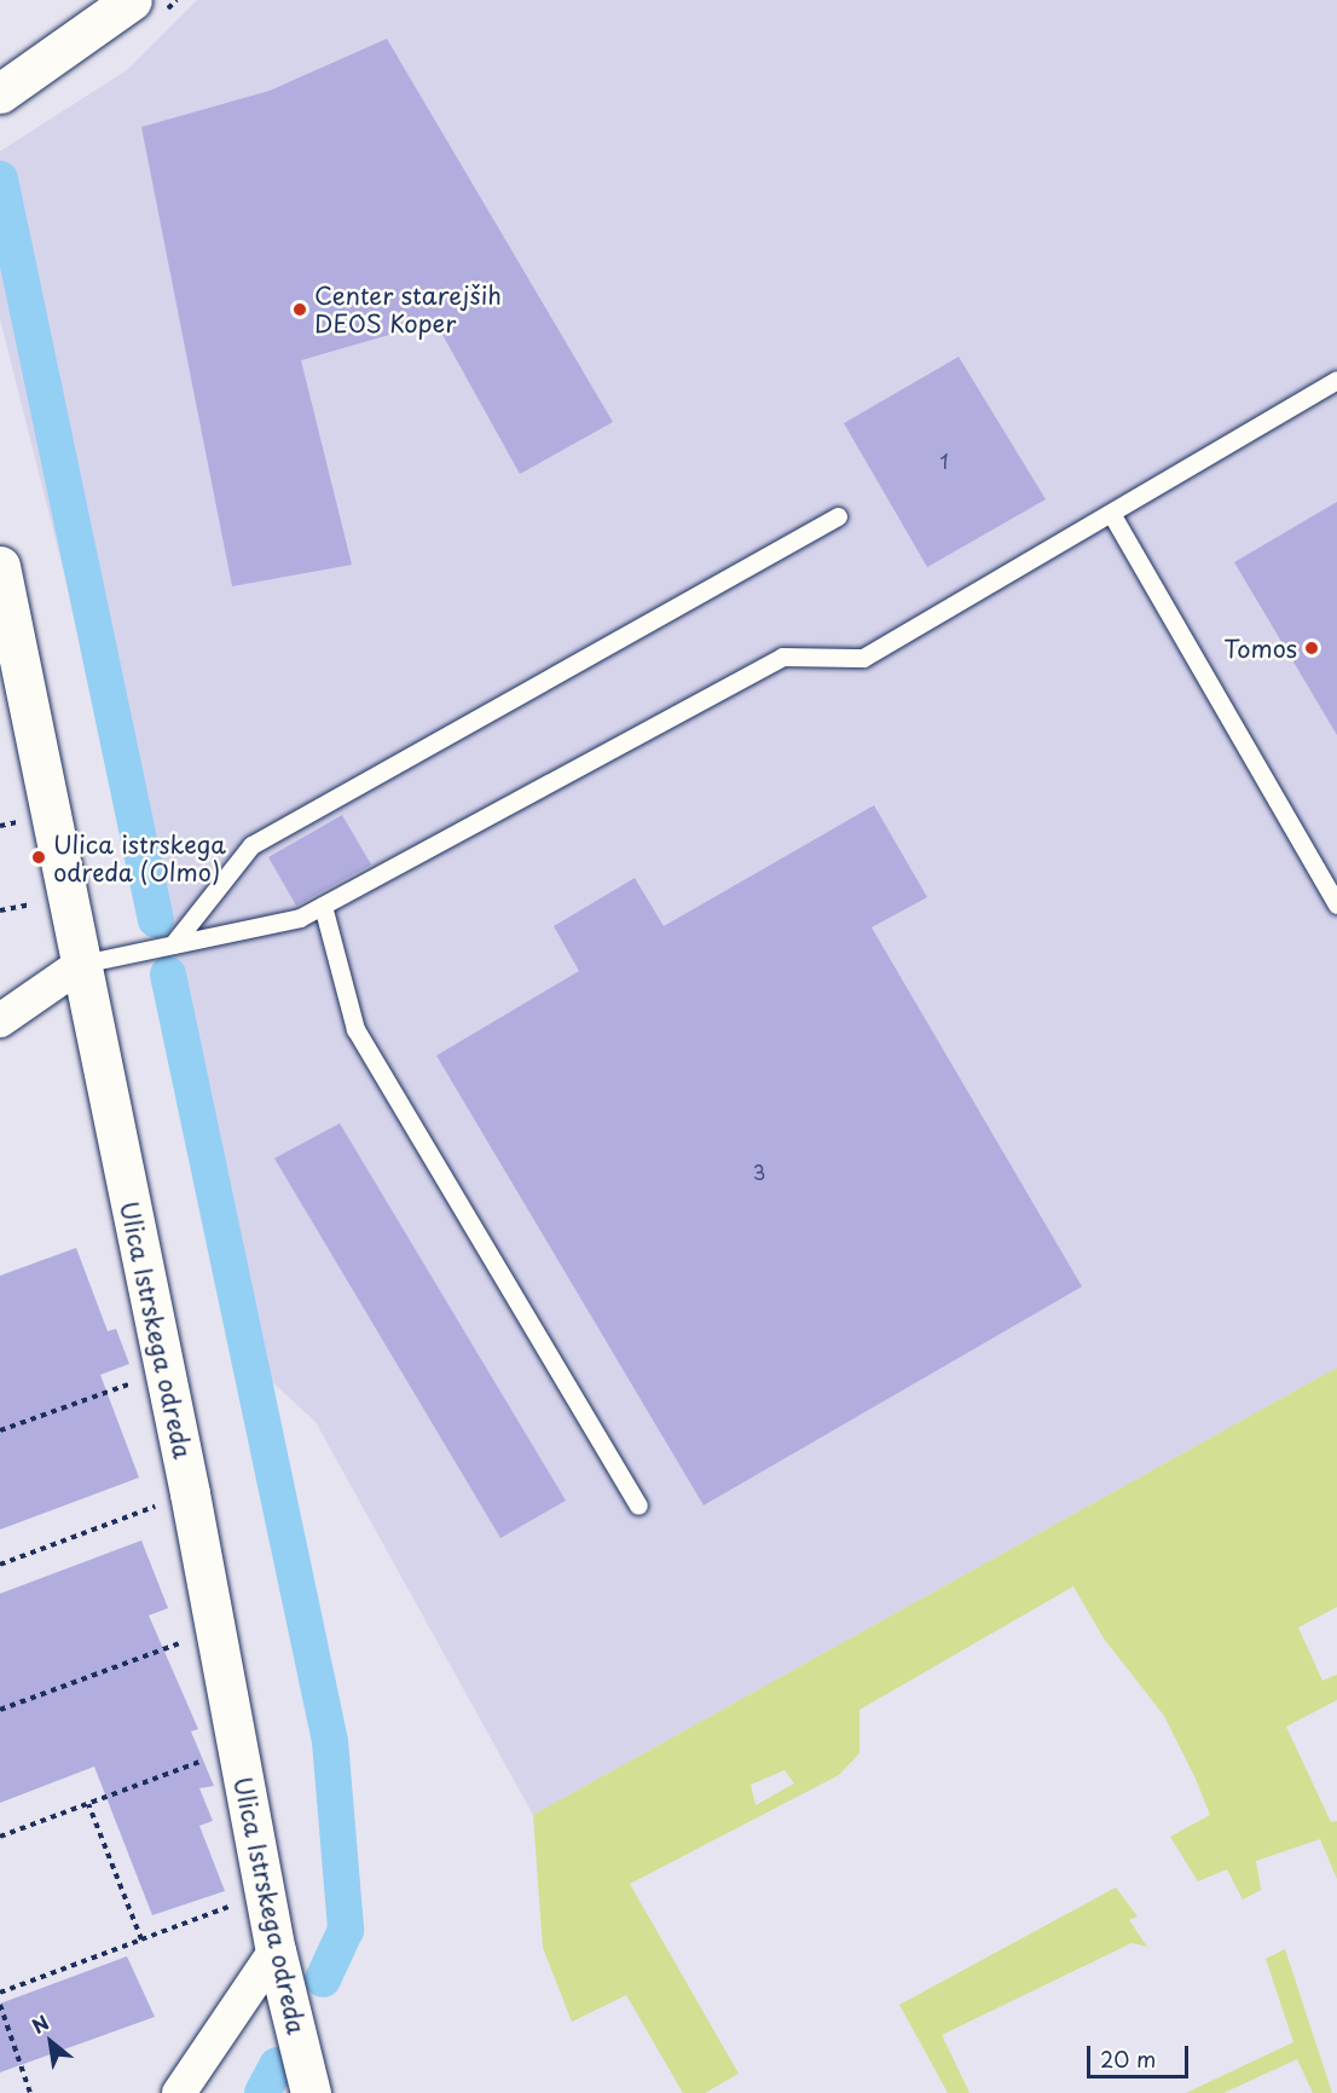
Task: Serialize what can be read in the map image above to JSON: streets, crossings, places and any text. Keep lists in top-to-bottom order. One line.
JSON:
{"streets":{"street":["Ulica Istrskega odreda"]},"places":["Center starejših DEOS Koper","Tomos","Ulica istrskega odreda (Olmo)"],"house_numbers":["1","3"],"scale_bar":"20 m","north":"top left"}
